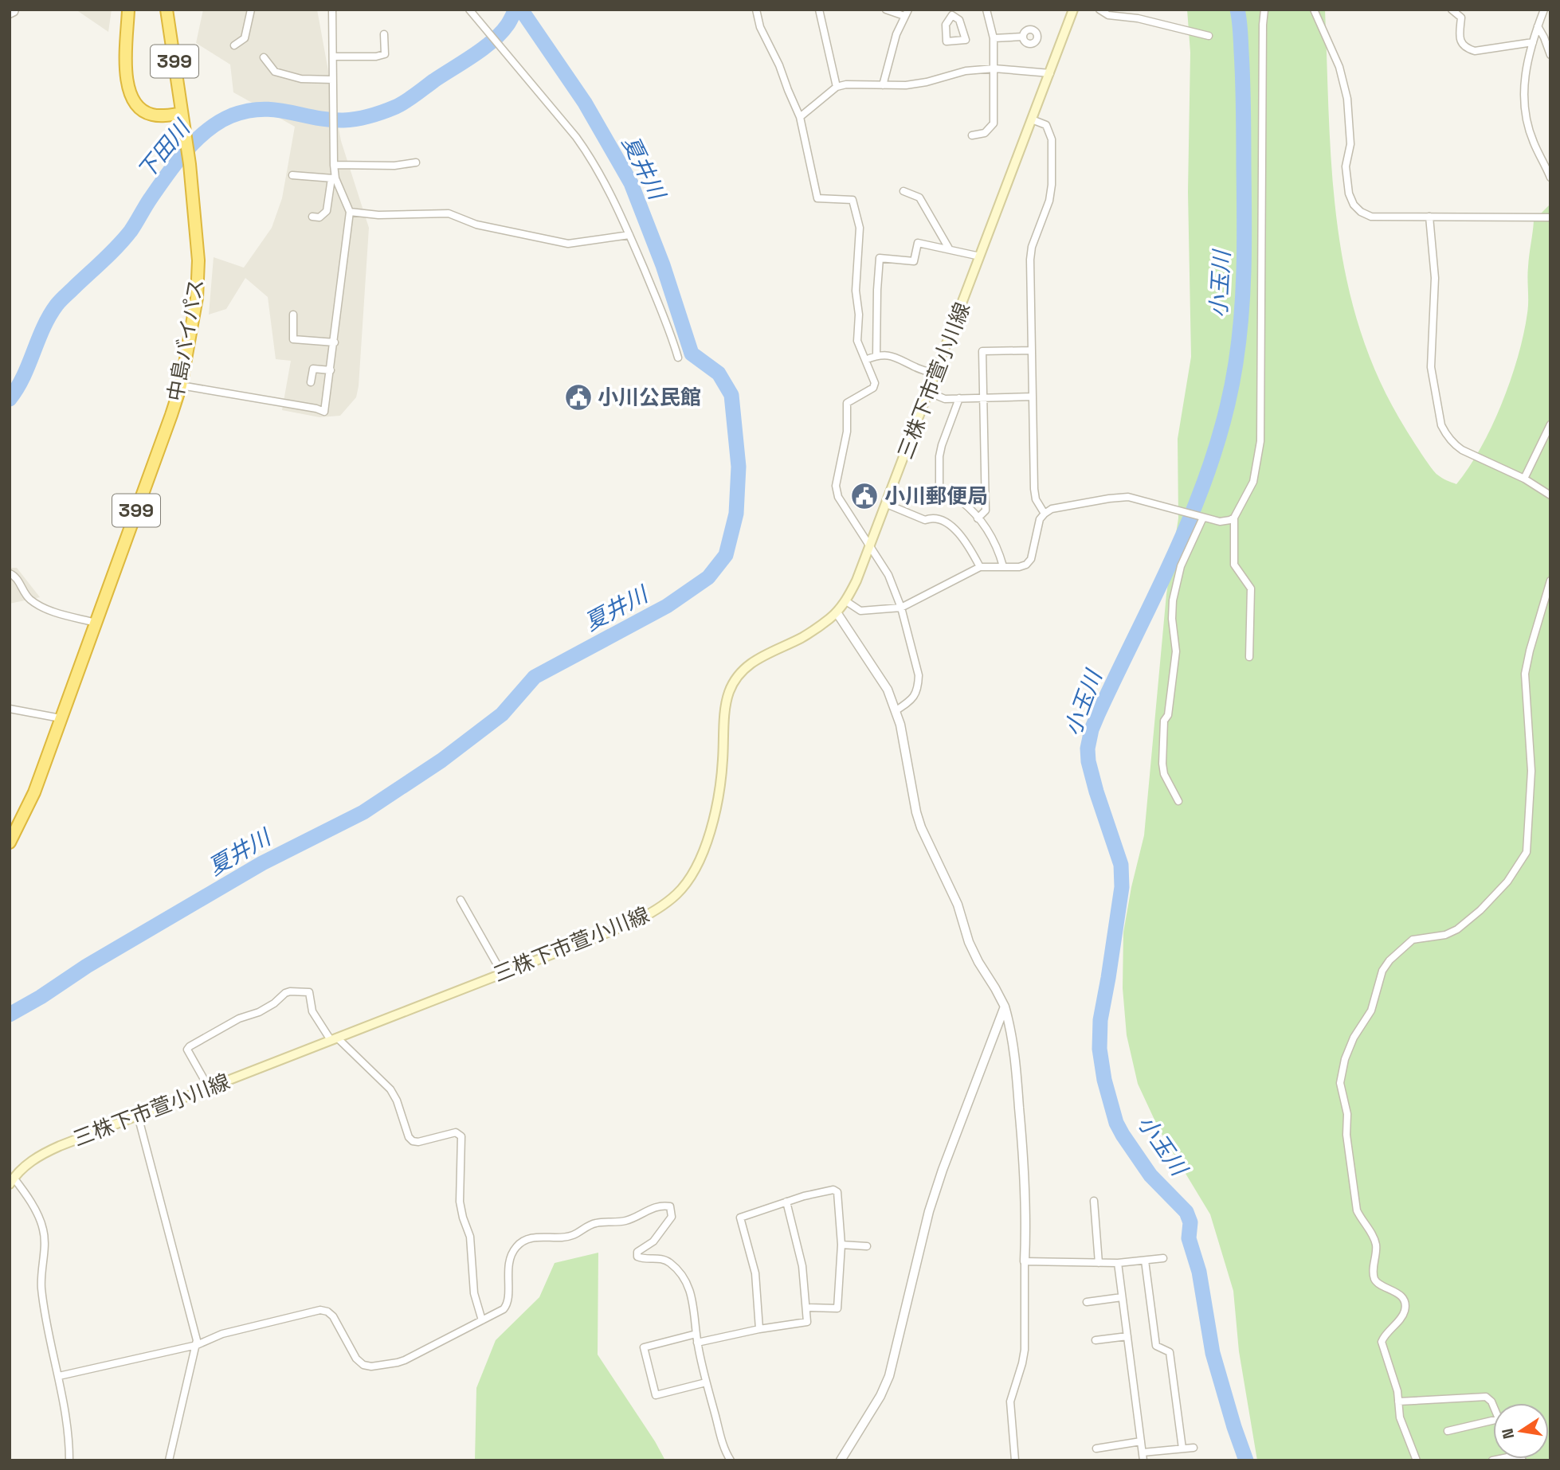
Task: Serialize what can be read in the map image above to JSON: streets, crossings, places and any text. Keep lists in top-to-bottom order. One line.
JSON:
{"streets":{"highway":["399","中島バイパス"],"main road":["三株下市萱小川線"]},"crossings":[["399","中島バイパス"]],"water":["下田川","夏井川","小玉川"],"places":{"public building":["小川公民館","小川郵便局"]},"north":"left"}
